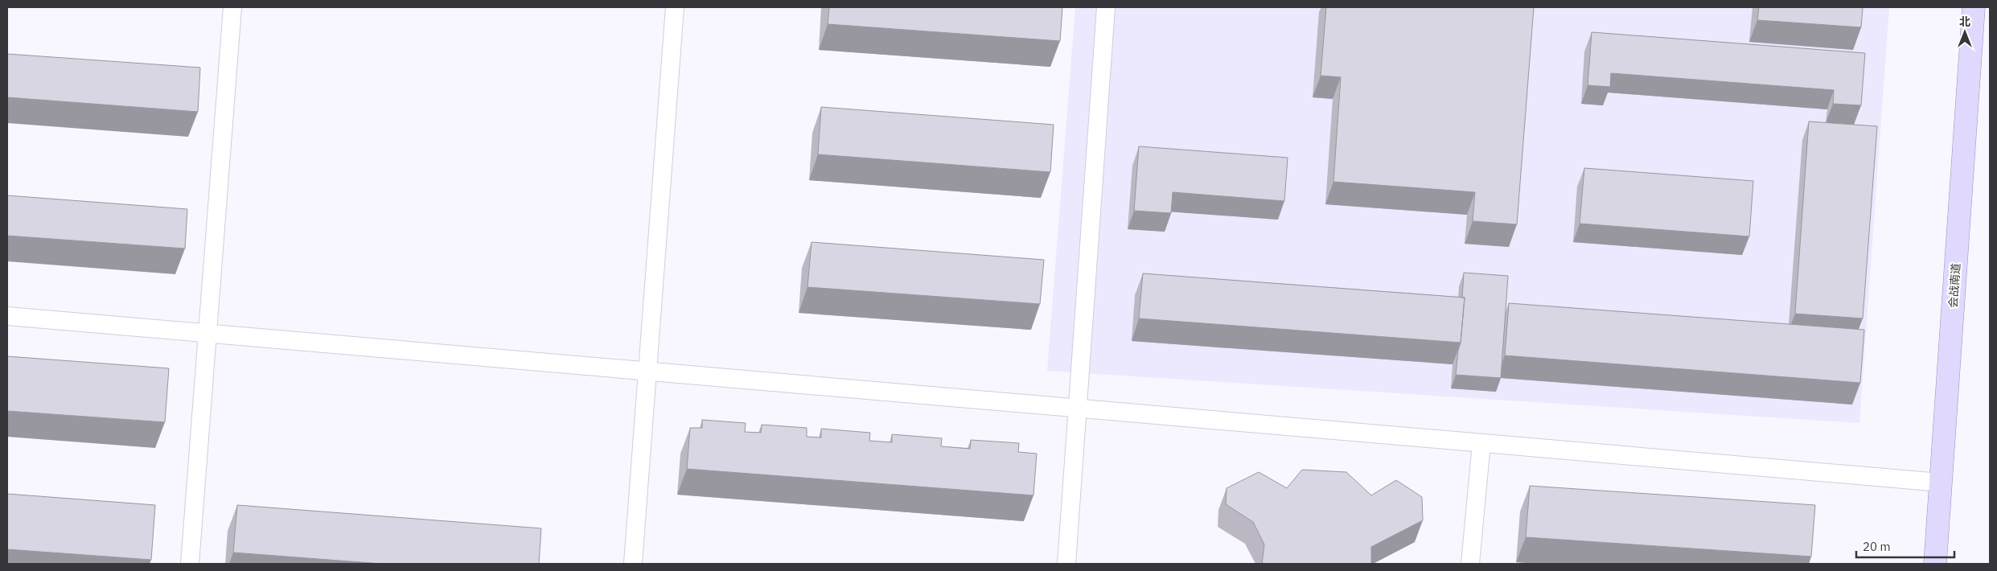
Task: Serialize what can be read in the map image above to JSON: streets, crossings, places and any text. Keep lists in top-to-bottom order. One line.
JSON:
{"streets":{"main road":["会战南道"]},"scale_bar":"20 m","north":"top"}
